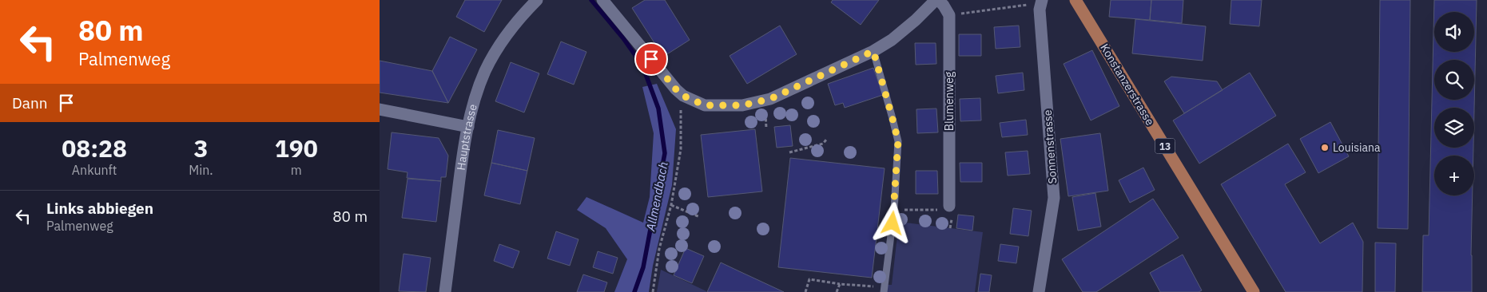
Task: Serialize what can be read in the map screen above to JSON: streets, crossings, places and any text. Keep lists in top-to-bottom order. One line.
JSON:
{"streets":{"main road":["Konstanzerstrasse","13"],"street":["Blumenweg","Hauptstrasse","Sonnenstrasse"]},"water":["Allmendbach"],"places":["Louisiana"],"page":{"turn":["80 m","Palmenweg"],"map_buttons":"+","then":"Dann","eta":["08:28","Ankunft","3","Min.","190","m"],"list":[{"name":"Links abbiegen","note":"Palmenweg","value":"80 m"}]}}
